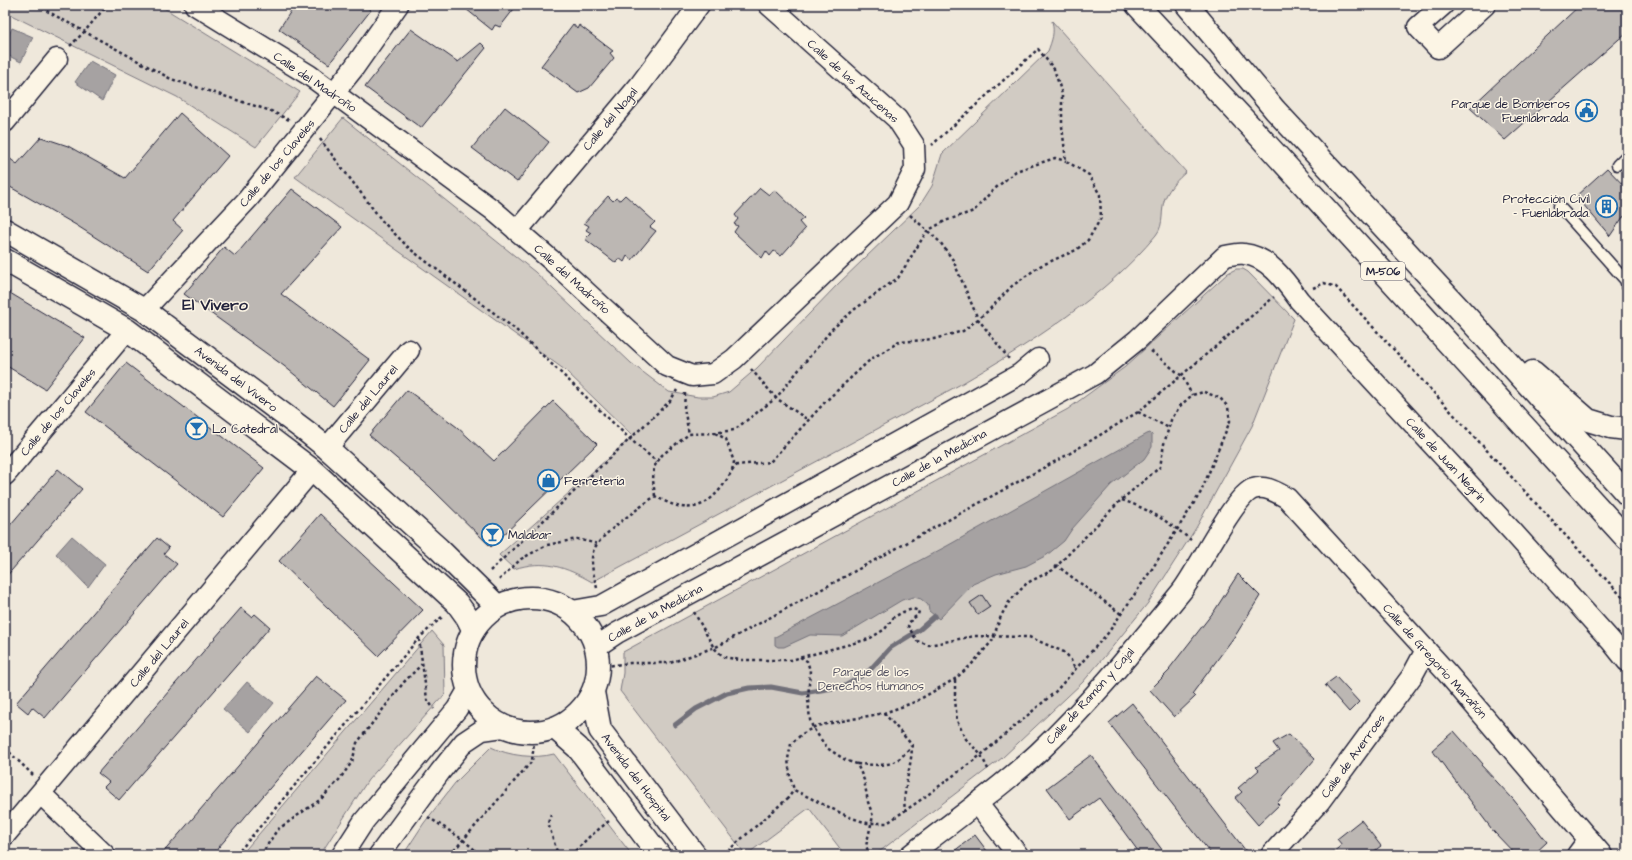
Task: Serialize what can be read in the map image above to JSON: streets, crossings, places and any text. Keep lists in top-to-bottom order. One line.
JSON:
{"streets":{"main road":["M-506","Avenida del Vivero","Avenida del Hospital"],"street":["Calle de las Azucenas","Calle del Madroño","Calle del Nogal","Calle de los Claveles","Calle del Laurel","Calle de la Medicina","Calle de Juan Negrín","Calle de Gregorio Marañón","Calle de Ramón y Cajal","Calle de Averroes"]},"crossings":[["Calle de las Azucenas","Calle del Madroño"],["Calle del Madroño","Calle del Nogal"],["Calle del Madroño","Calle de los Claveles"],["Calle de los Claveles","Avenida del Vivero"],["Avenida del Vivero","Calle del Laurel"],["Avenida del Vivero","Calle de la Medicina"],["Avenida del Vivero","Avenida del Hospital"],["Calle de la Medicina","Calle de Juan Negrín"],["Calle de la Medicina","Avenida del Hospital"],["Calle de Gregorio Marañón","Calle de Ramón y Cajal"],["Calle de Gregorio Marañón","Calle de Averroes"]],"districts":["El Vivero"],"parks":["Parque de los Derechos Humanos"],"places":{"public building":["Parque de Bomberos Fuenlabrada."],"building":["Protección Civil - Fuenlabrada."],"bar":["La Catedral","Malabar"],"shop":["Ferretería"]}}
